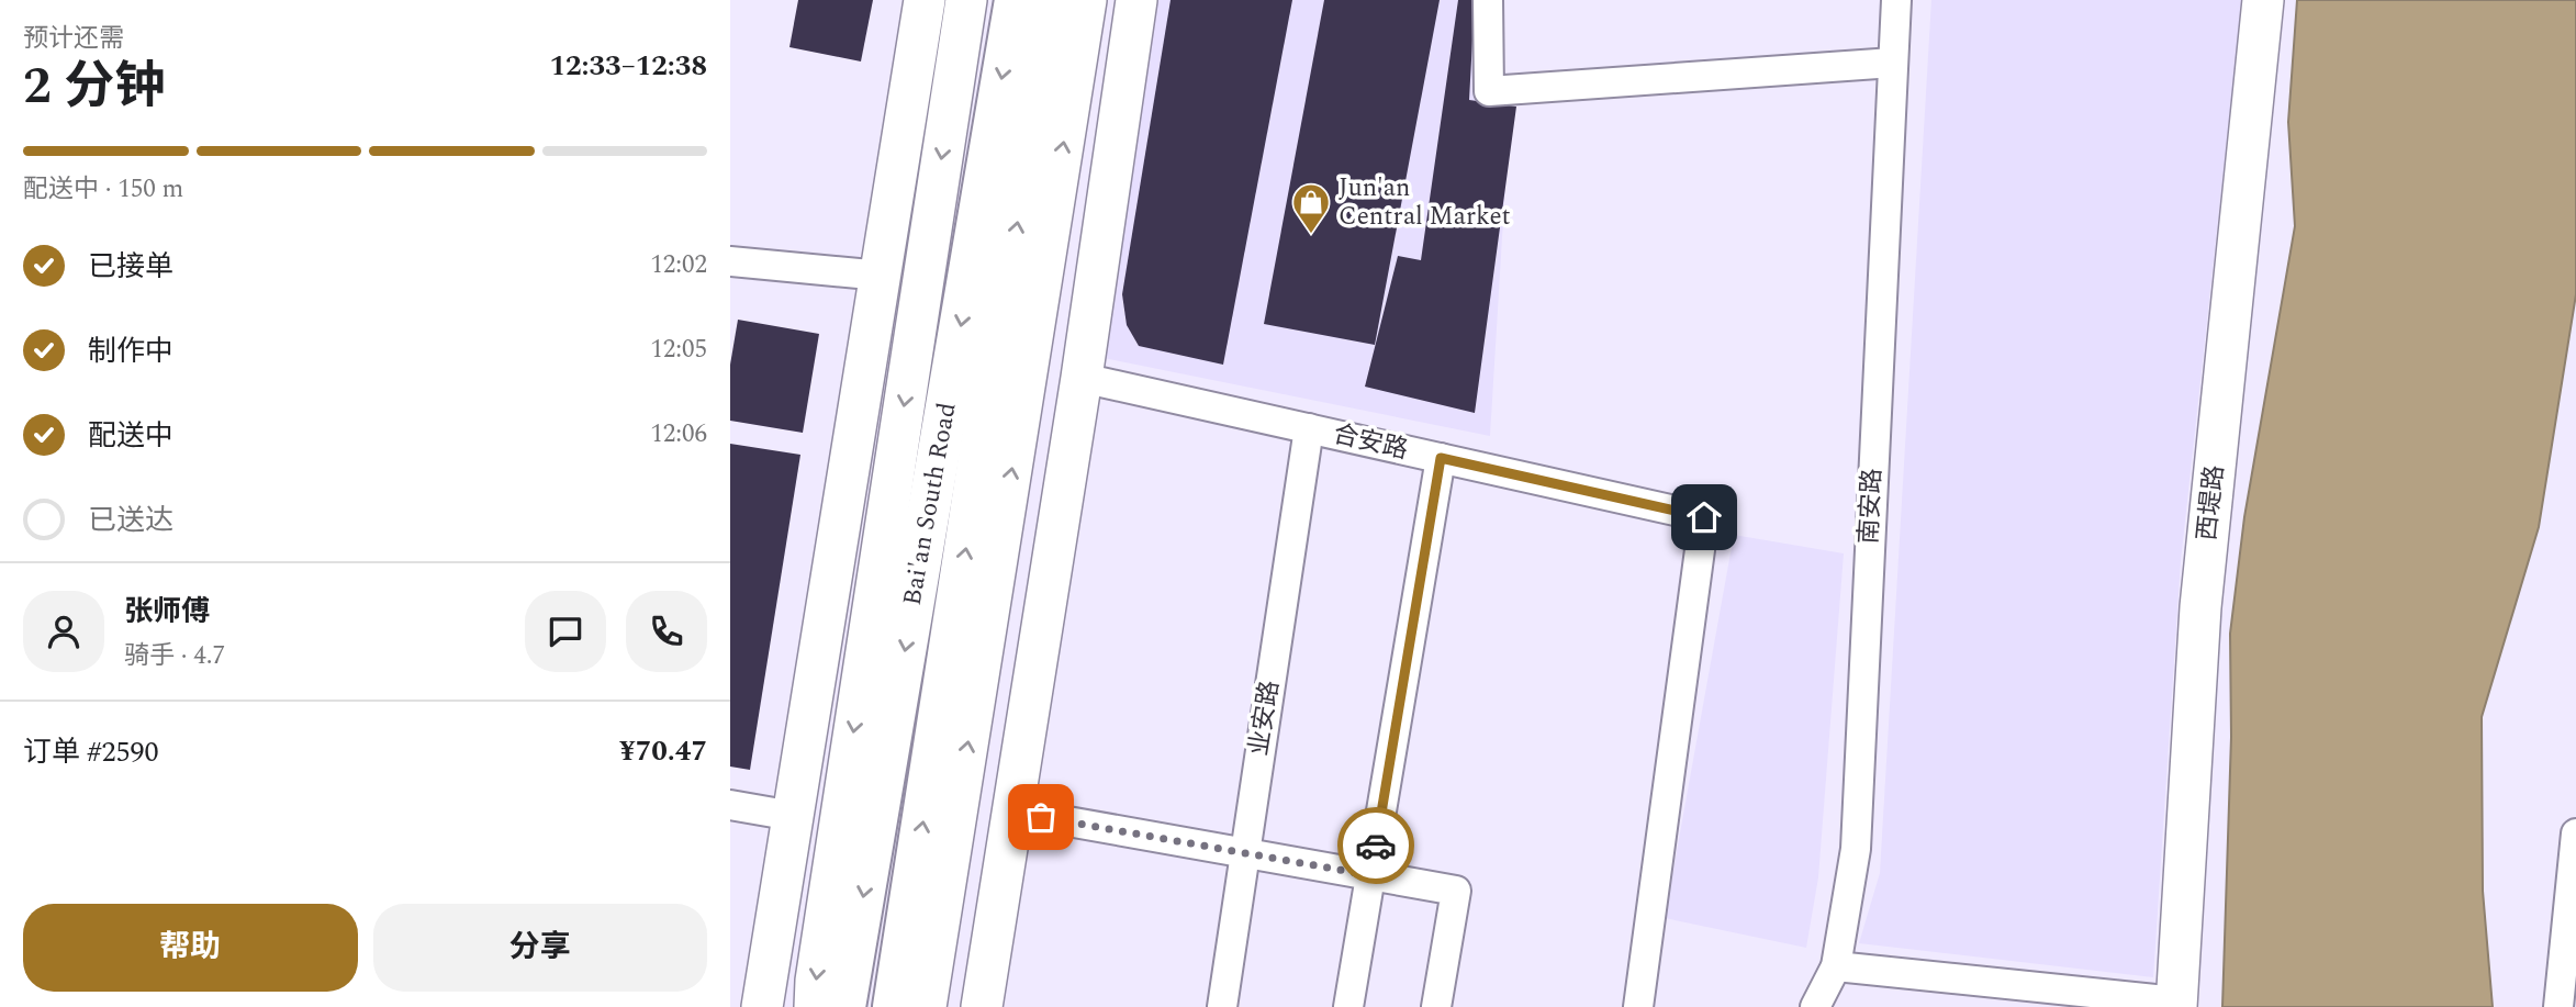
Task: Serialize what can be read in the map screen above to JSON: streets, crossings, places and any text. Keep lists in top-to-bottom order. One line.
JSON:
{"streets":{"main road":["Bai'an South Road"],"street":["合安路","西堤路","南安路","业安路"]},"crossings":[["合安路","业安路"]],"places":{"shop":["Jun'an Central Market"]},"page":{"heading":["2 分钟","预计还需","12:33–12:38"],"panel":["张师傅","骑手 · 4.7","订单 #2590","¥70.47"],"bar":"配送中 · 150 m","list":[["已接单","12:02"],["制作中","12:05"],["配送中","12:06"],"已送达"],"buttons":["帮助","分享"]}}
